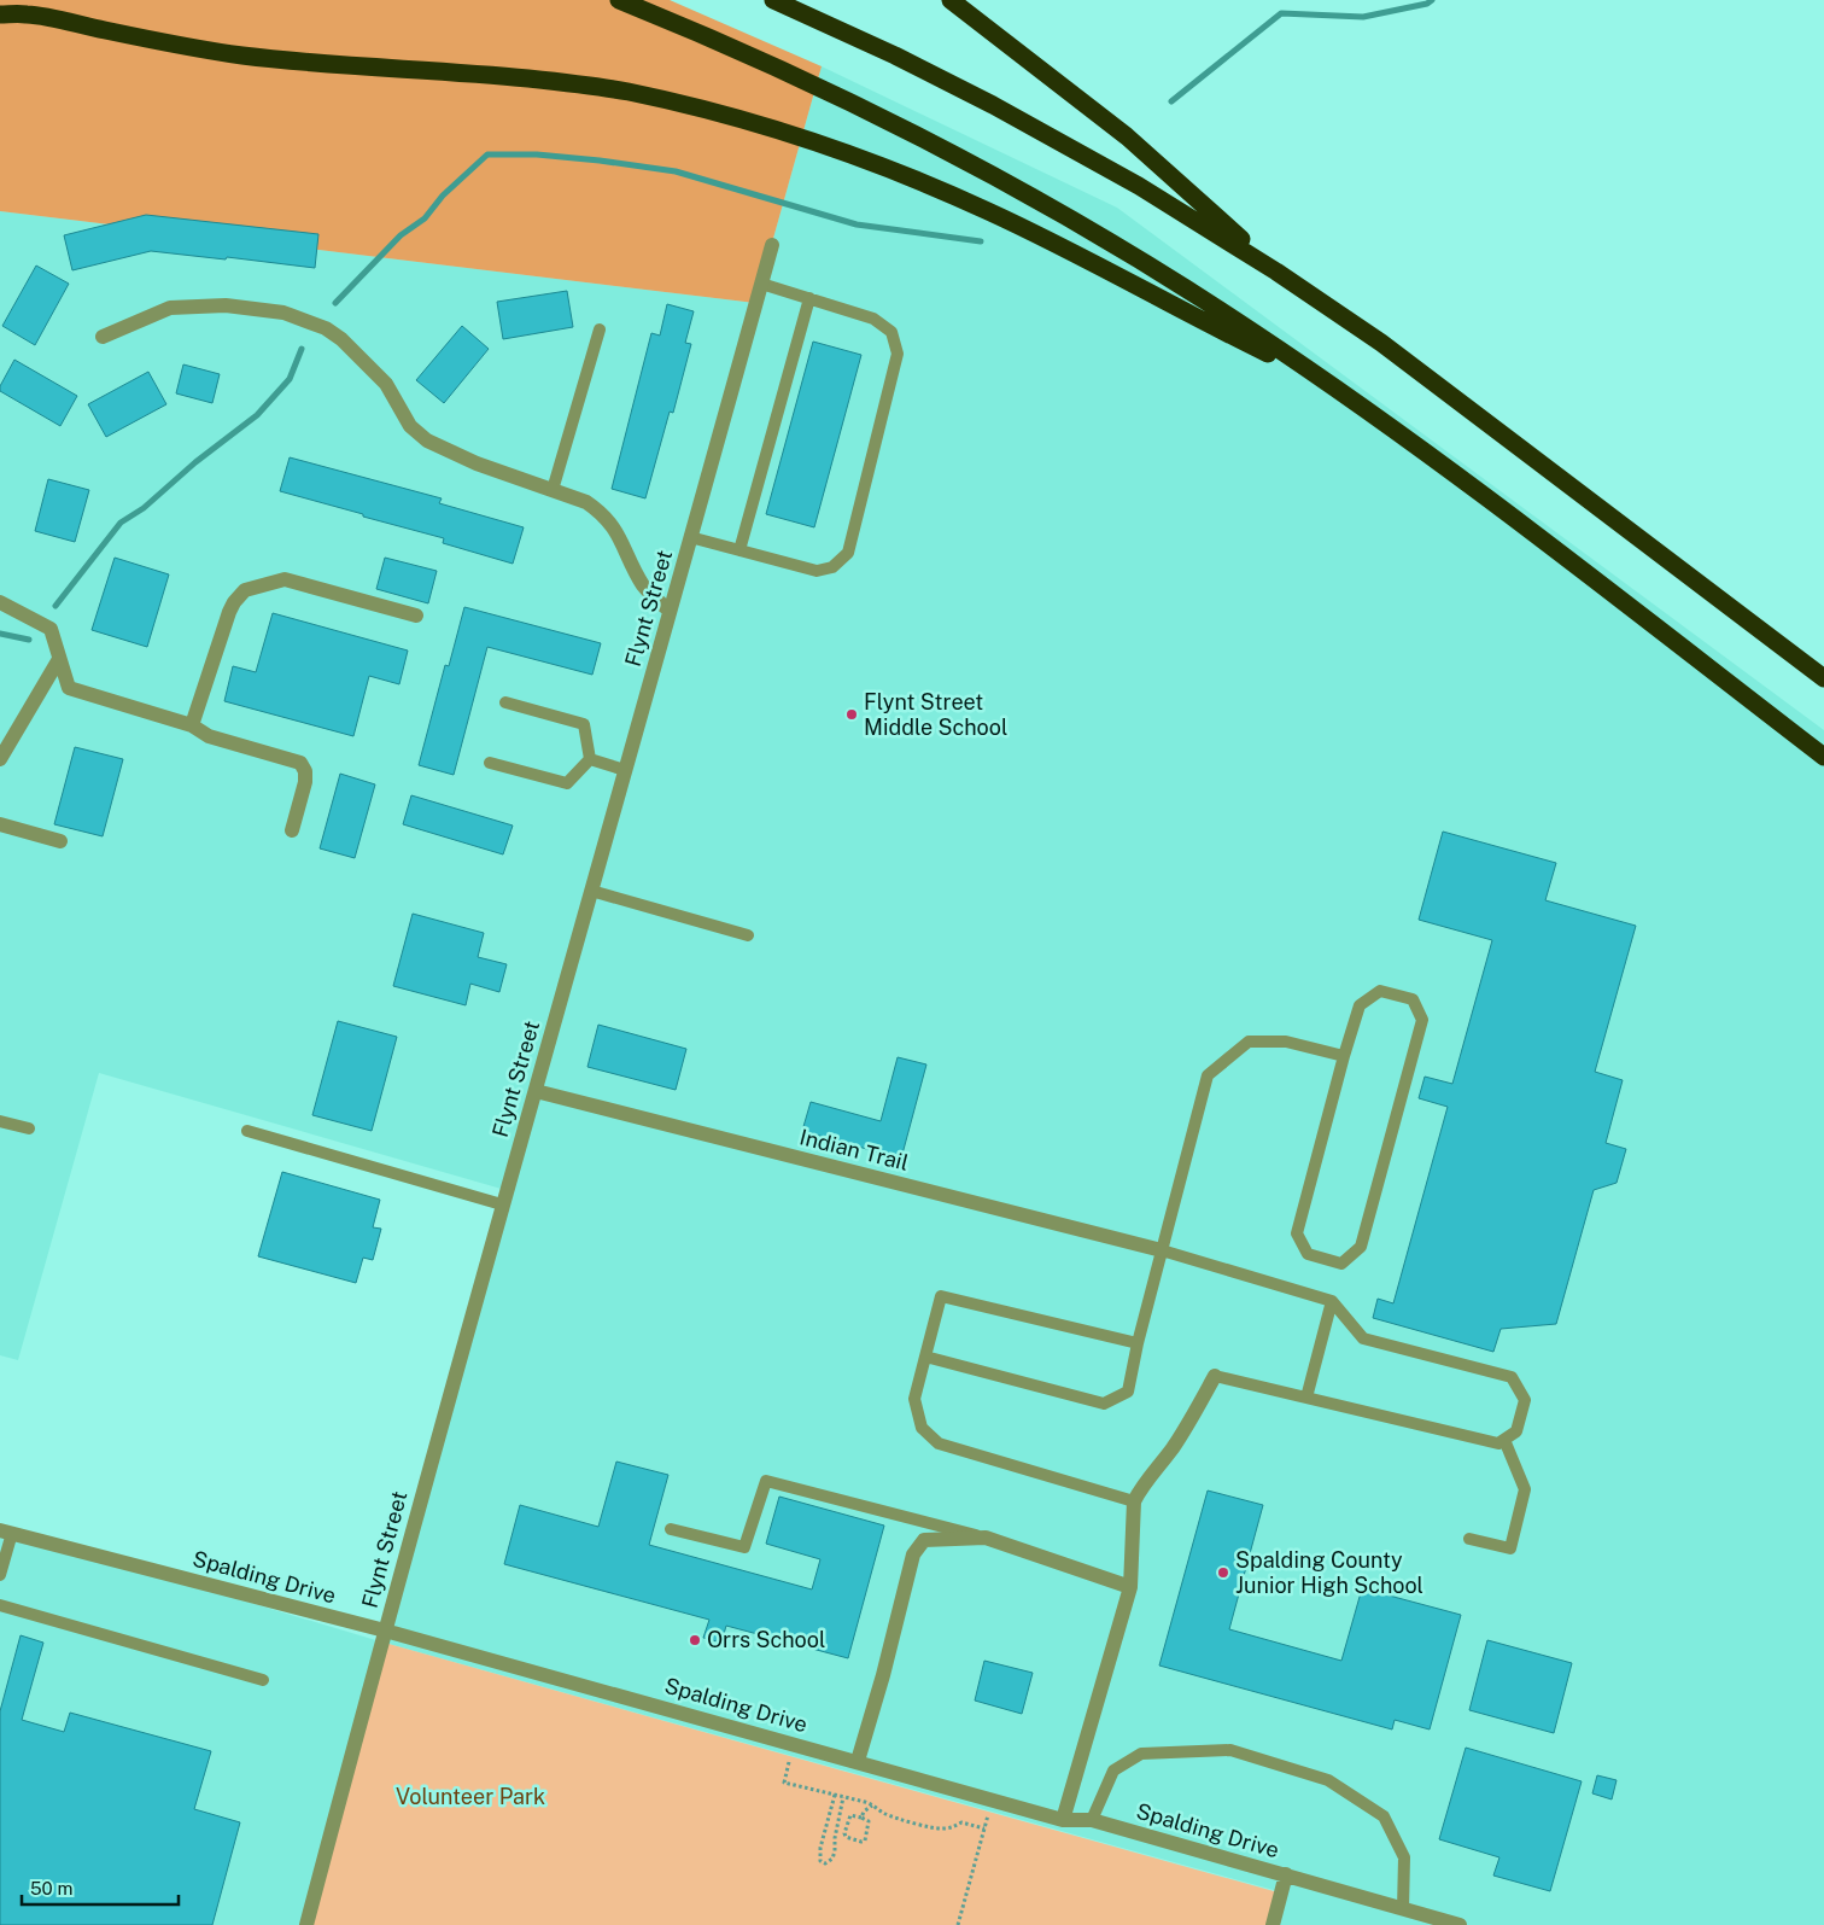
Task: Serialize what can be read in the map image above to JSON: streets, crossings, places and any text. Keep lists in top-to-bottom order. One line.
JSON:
{"streets":{"street":["Flynt Street","Indian Trail","Spalding Drive"]},"crossings":[["Flynt Street","Indian Trail"],["Flynt Street","Spalding Drive"]],"parks":["Volunteer Park"],"places":["Flynt Street Middle School","Spalding County Junior High School","Orrs School"],"scale_bar":"50 m"}
